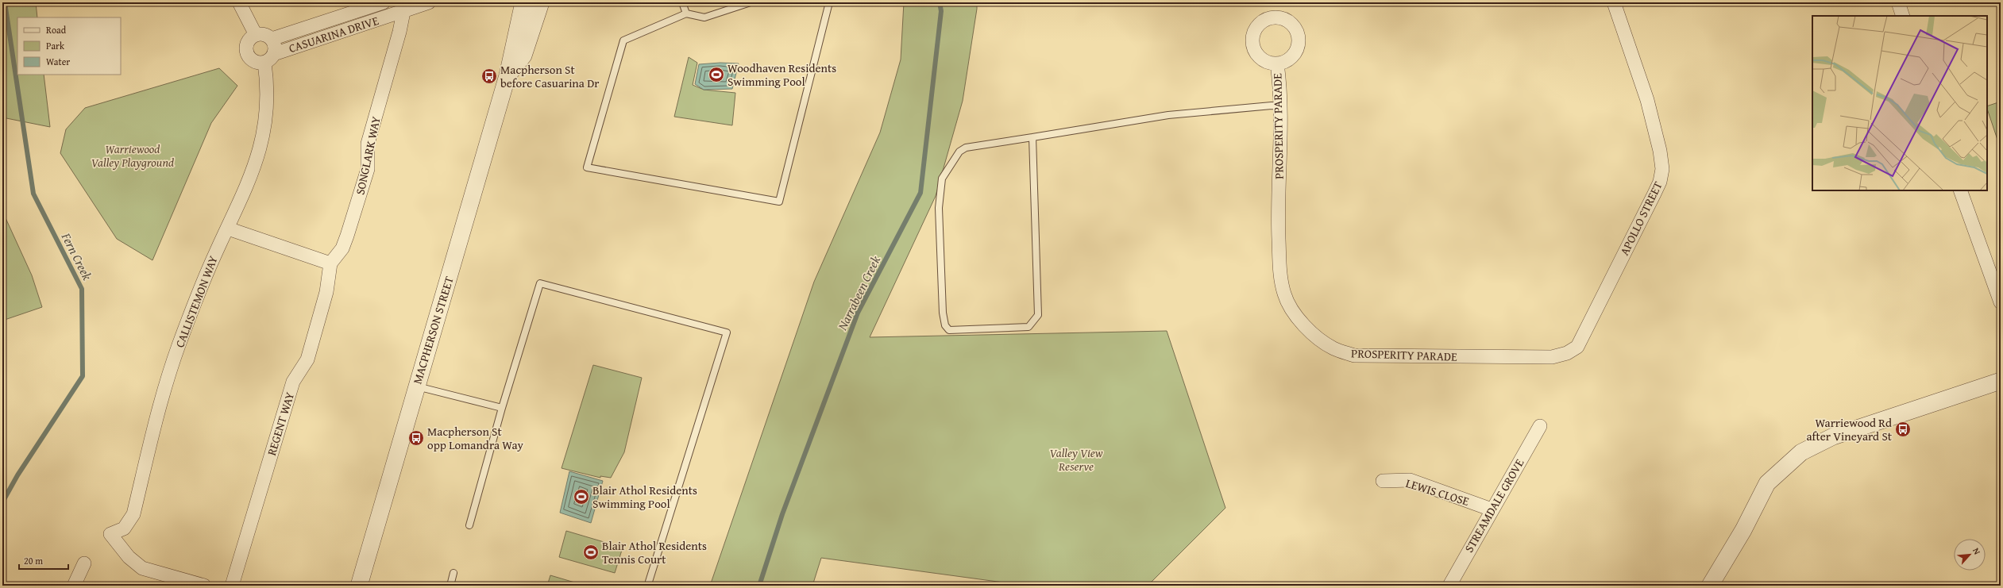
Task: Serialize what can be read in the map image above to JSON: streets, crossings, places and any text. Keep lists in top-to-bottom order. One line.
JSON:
{"streets":{"street":["CASUARINA DRIVE","PROSPERITY PARADE","SONGLARK WAY","APOLLO STREET","CALLISTEMON WAY","MACPHERSON STREET","REGENT WAY","LEWIS CLOSE","STREAMDALE GROVE"]},"crossings":[["CASUARINA DRIVE","SONGLARK WAY"],["CASUARINA DRIVE","CALLISTEMON WAY"],["PROSPERITY PARADE","APOLLO STREET"],["SONGLARK WAY","REGENT WAY"],["LEWIS CLOSE","STREAMDALE GROVE"]],"water":["Fern Creek","Narrabeen Creek"],"parks":["Warriewood Valley Playground","Valley View Reserve"],"places":{"sports":["Woodhaven Residents Swimming Pool","Blair Athol Residents Swimming Pool","Blair Athol Residents Tennis Court"],"bus stop":["Macpherson St before Casuarina Dr","Warriewood Rd after Vineyard St","Macpherson St opp Lomandra Way"]},"legend":["Road","Park","Water"],"scale_bar":"20 m","north":"top right"}
